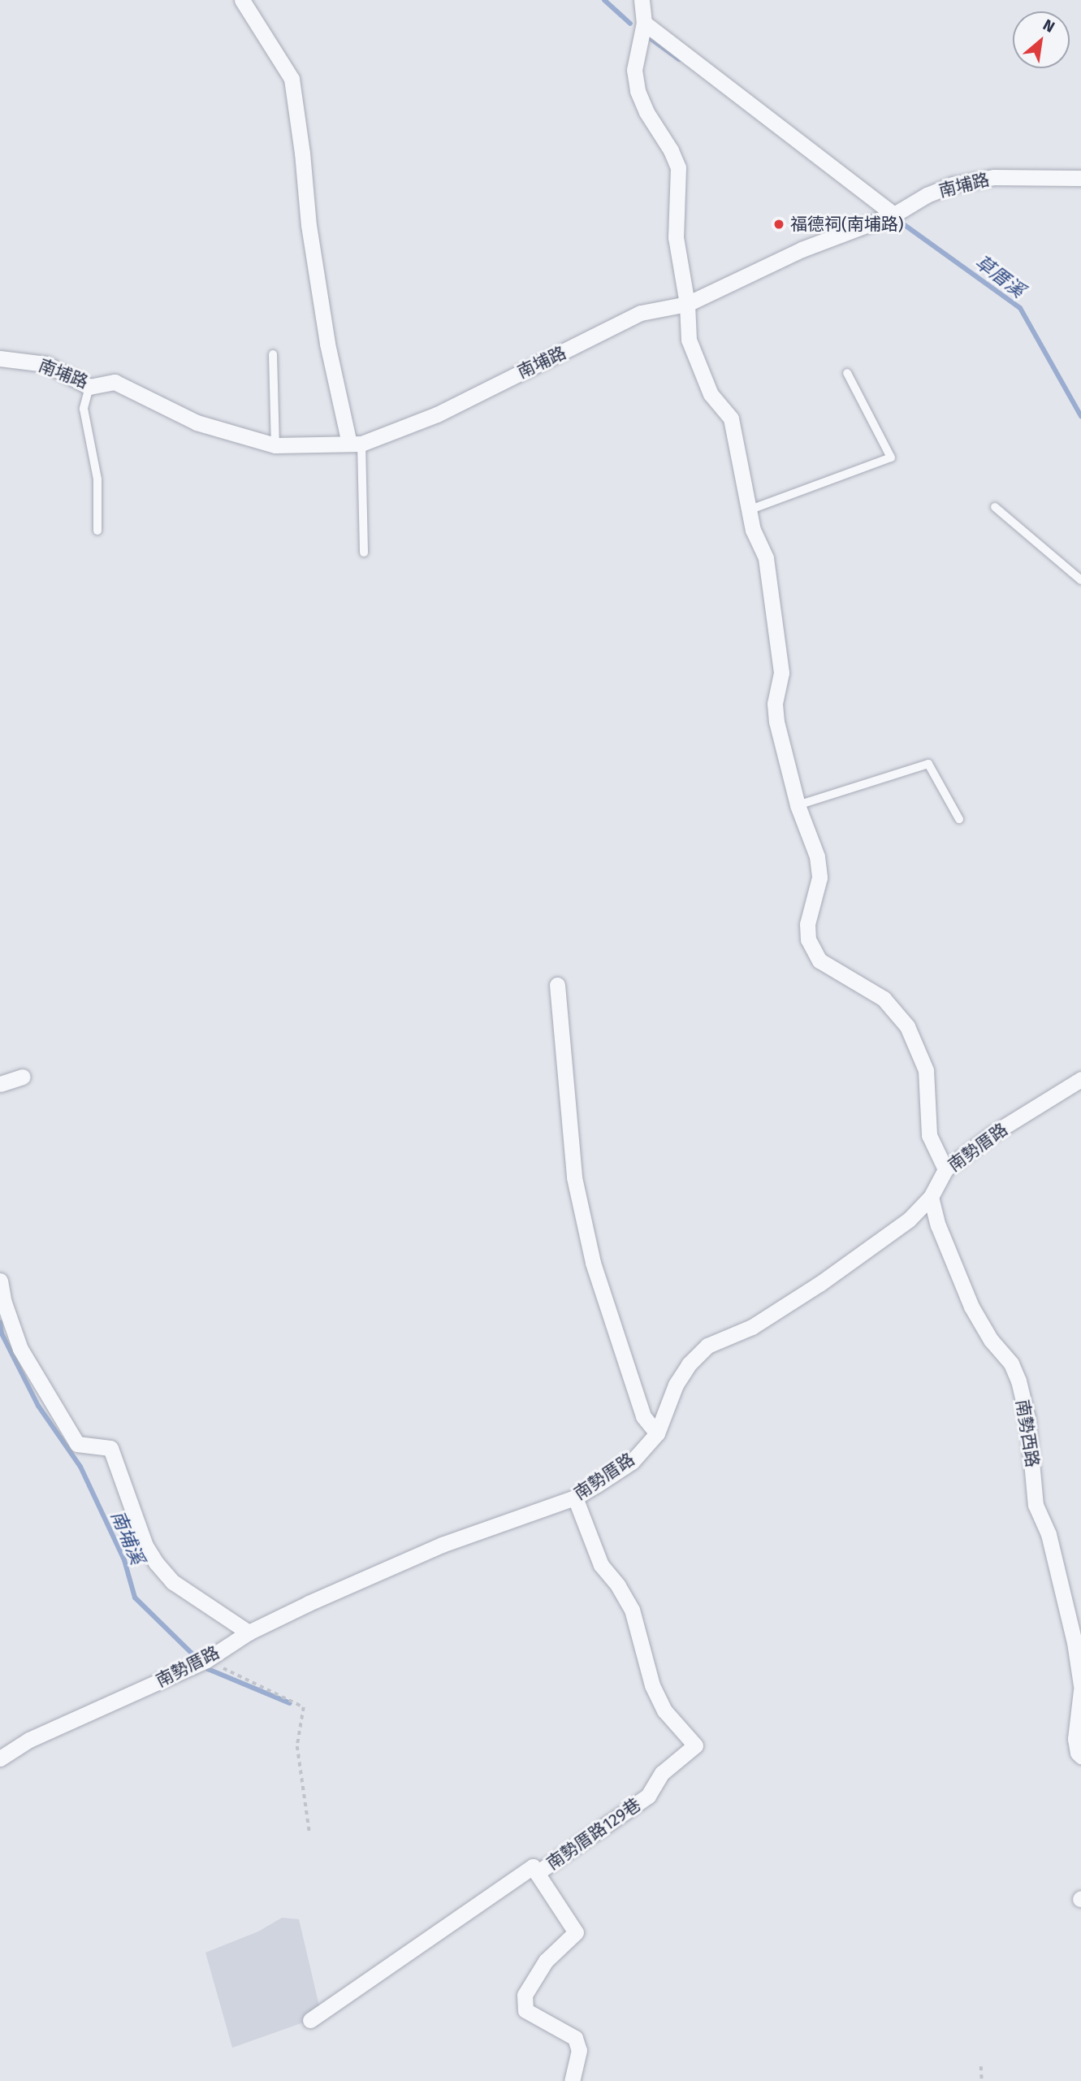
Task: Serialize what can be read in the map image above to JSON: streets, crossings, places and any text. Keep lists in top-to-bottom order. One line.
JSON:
{"streets":{"street":["南埔路","南勢厝路","南勢西路","南勢厝路129巷"]},"crossings":[["南勢厝路","南勢西路"],["南勢厝路","南勢厝路129巷"]],"water":["草厝溪","南埔溪"],"places":["福德祠(南埔路)"],"north":"top right"}
